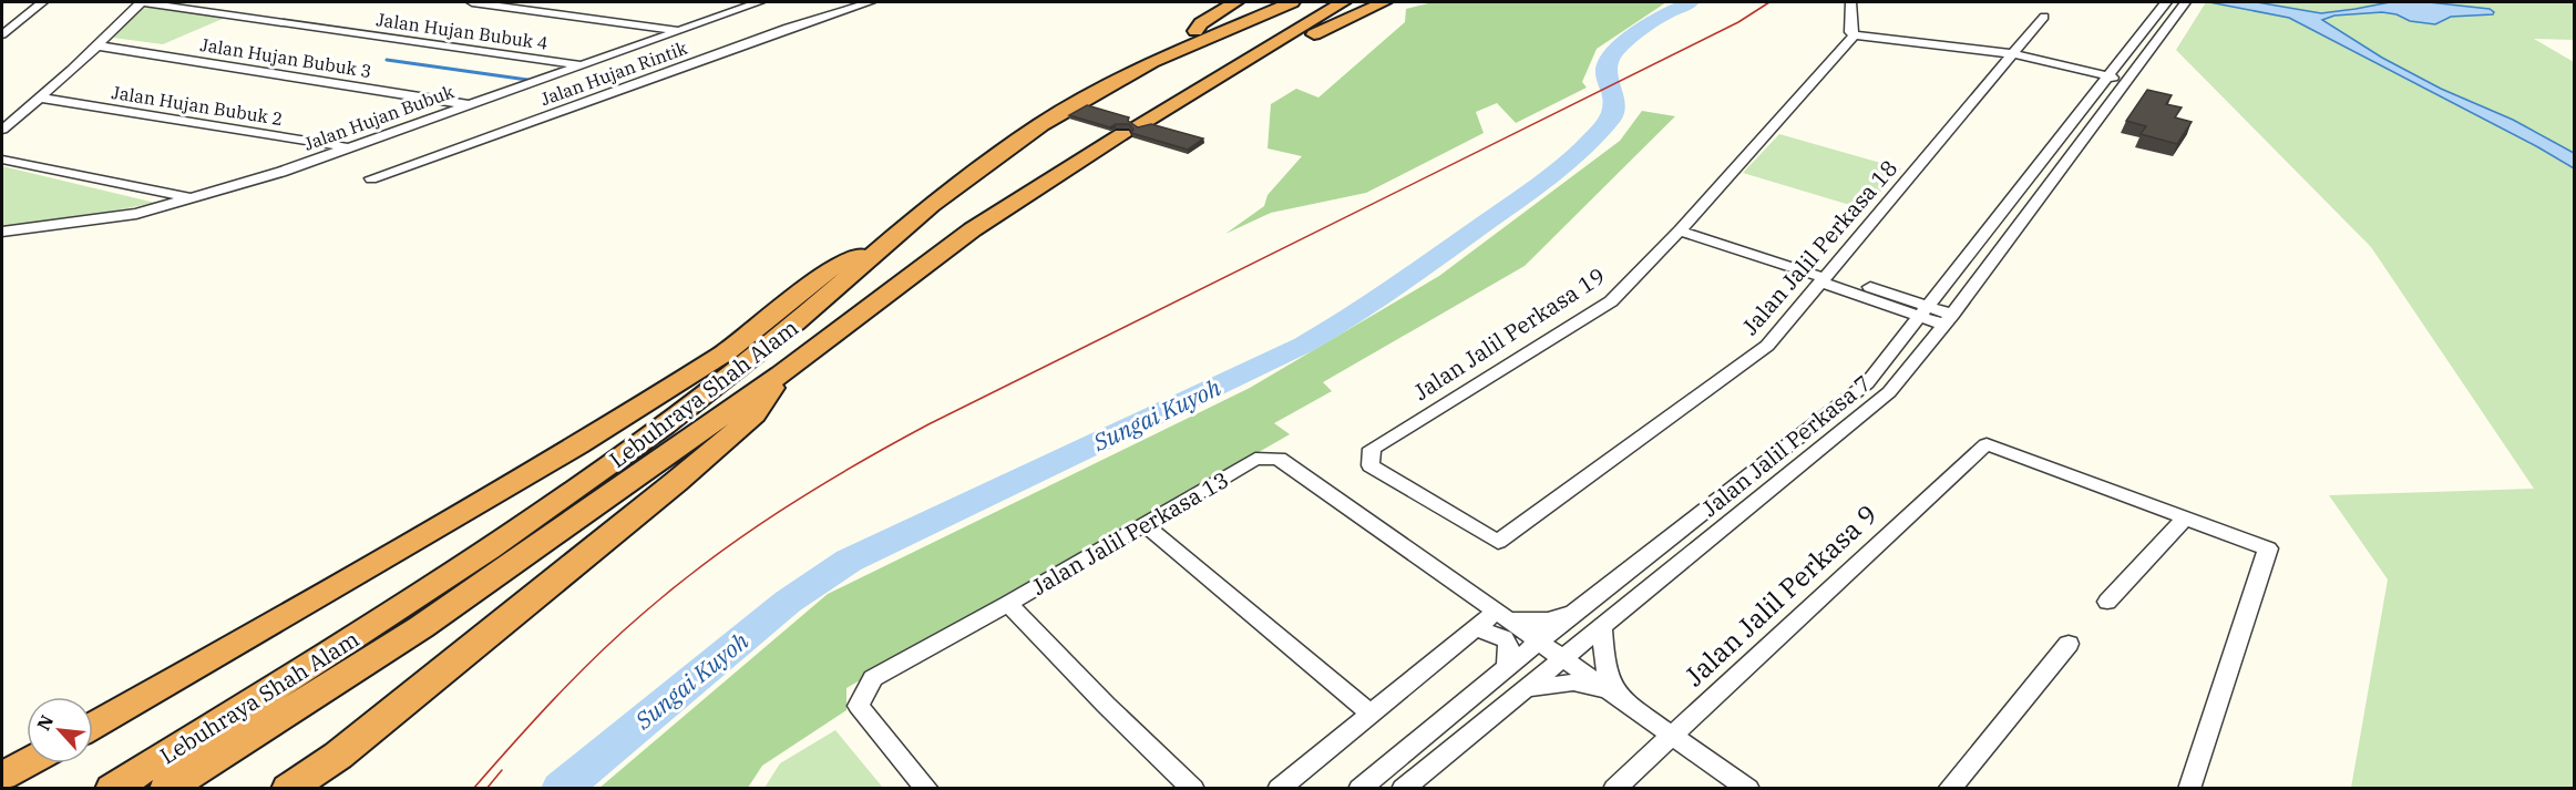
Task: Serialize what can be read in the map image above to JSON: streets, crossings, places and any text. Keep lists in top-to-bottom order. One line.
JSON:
{"streets":{"highway":["Lebuhraya Shah Alam"],"street":["Jalan Hujan Bubuk 4","Jalan Hujan Bubuk 3","Jalan Hujan Rintik","Jalan Hujan Bubuk 2","Jalan Hujan Bubuk","Jalan Jalil Perkasa 18","Jalan Jalil Perkasa 19","Jalan Jalil Perkasa 7","Jalan Jalil Perkasa 13","Jalan Jalil Perkasa 9"]},"crossings":[["Jalan Hujan Bubuk 4","Jalan Hujan Bubuk"],["Jalan Hujan Bubuk 3","Jalan Hujan Bubuk"],["Jalan Hujan Bubuk 2","Jalan Hujan Bubuk"],["Jalan Jalil Perkasa 18","Jalan Jalil Perkasa 19"],["Jalan Jalil Perkasa 7","Jalan Jalil Perkasa 13"],["Jalan Jalil Perkasa 13","Jalan Jalil Perkasa 9"]],"water":["Sungai Kuyoh"],"north":"top left"}
